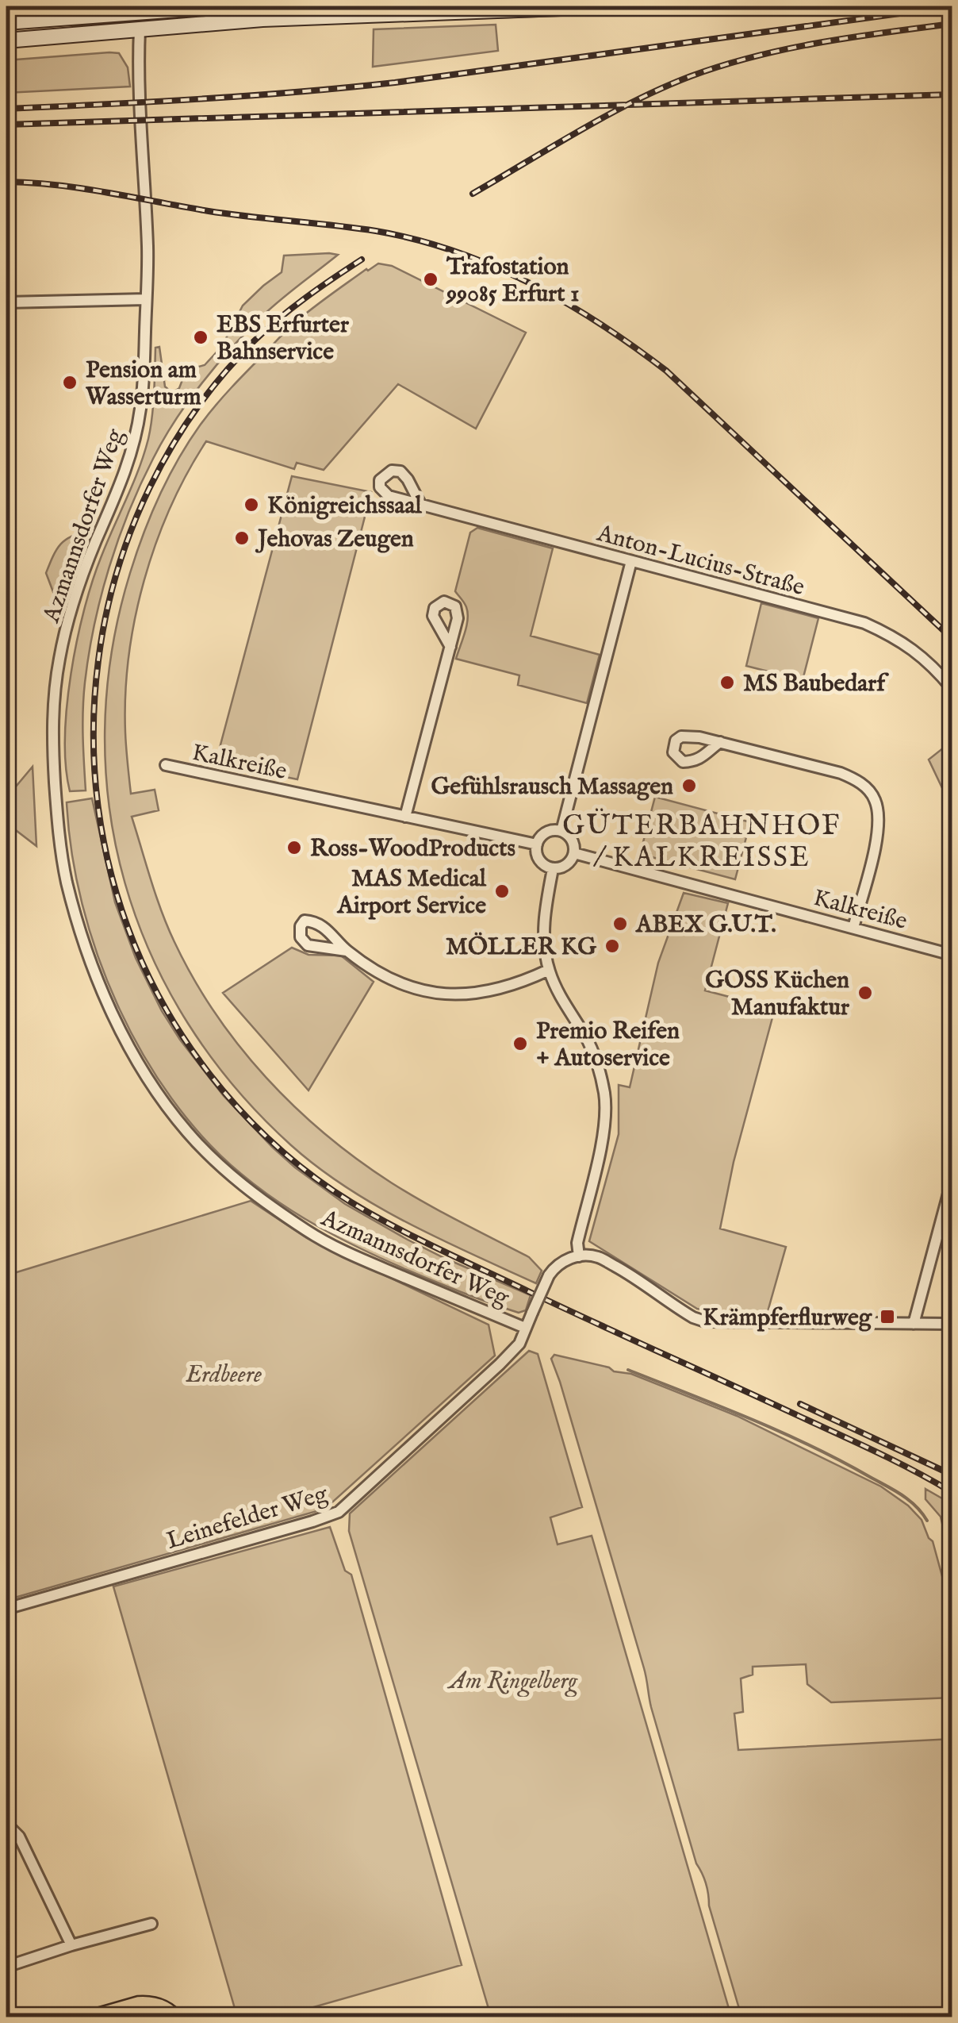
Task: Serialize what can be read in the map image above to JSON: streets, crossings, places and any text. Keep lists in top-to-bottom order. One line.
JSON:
{"streets":{"street":["Azmannsdorfer Weg","Anton-Lucius-Straße","Kalkreiße","Leinefelder Weg"]},"crossings":[["Azmannsdorfer Weg","Leinefelder Weg"]],"districts":["GÜTERBAHNHOF / KALKREISSE"],"parks":["Erdbeere","Am Ringelberg"],"places":{"other":["Trafostation 99085 Erfurt 1","EBS Erfurter Bahnservice","Pension am Wasserturm","Königreichssaal","Jehovas Zeugen","MS Baubedarf","Gefühlsrausch Massagen","Ross-WoodProducts","MAS Medical Airport Service","ABEX G.U.T.","MÖLLER KG","GOSS Küchen Manufaktur","Premio Reifen + Autoservice"],"transit":["Krämpferflurweg"]}}
